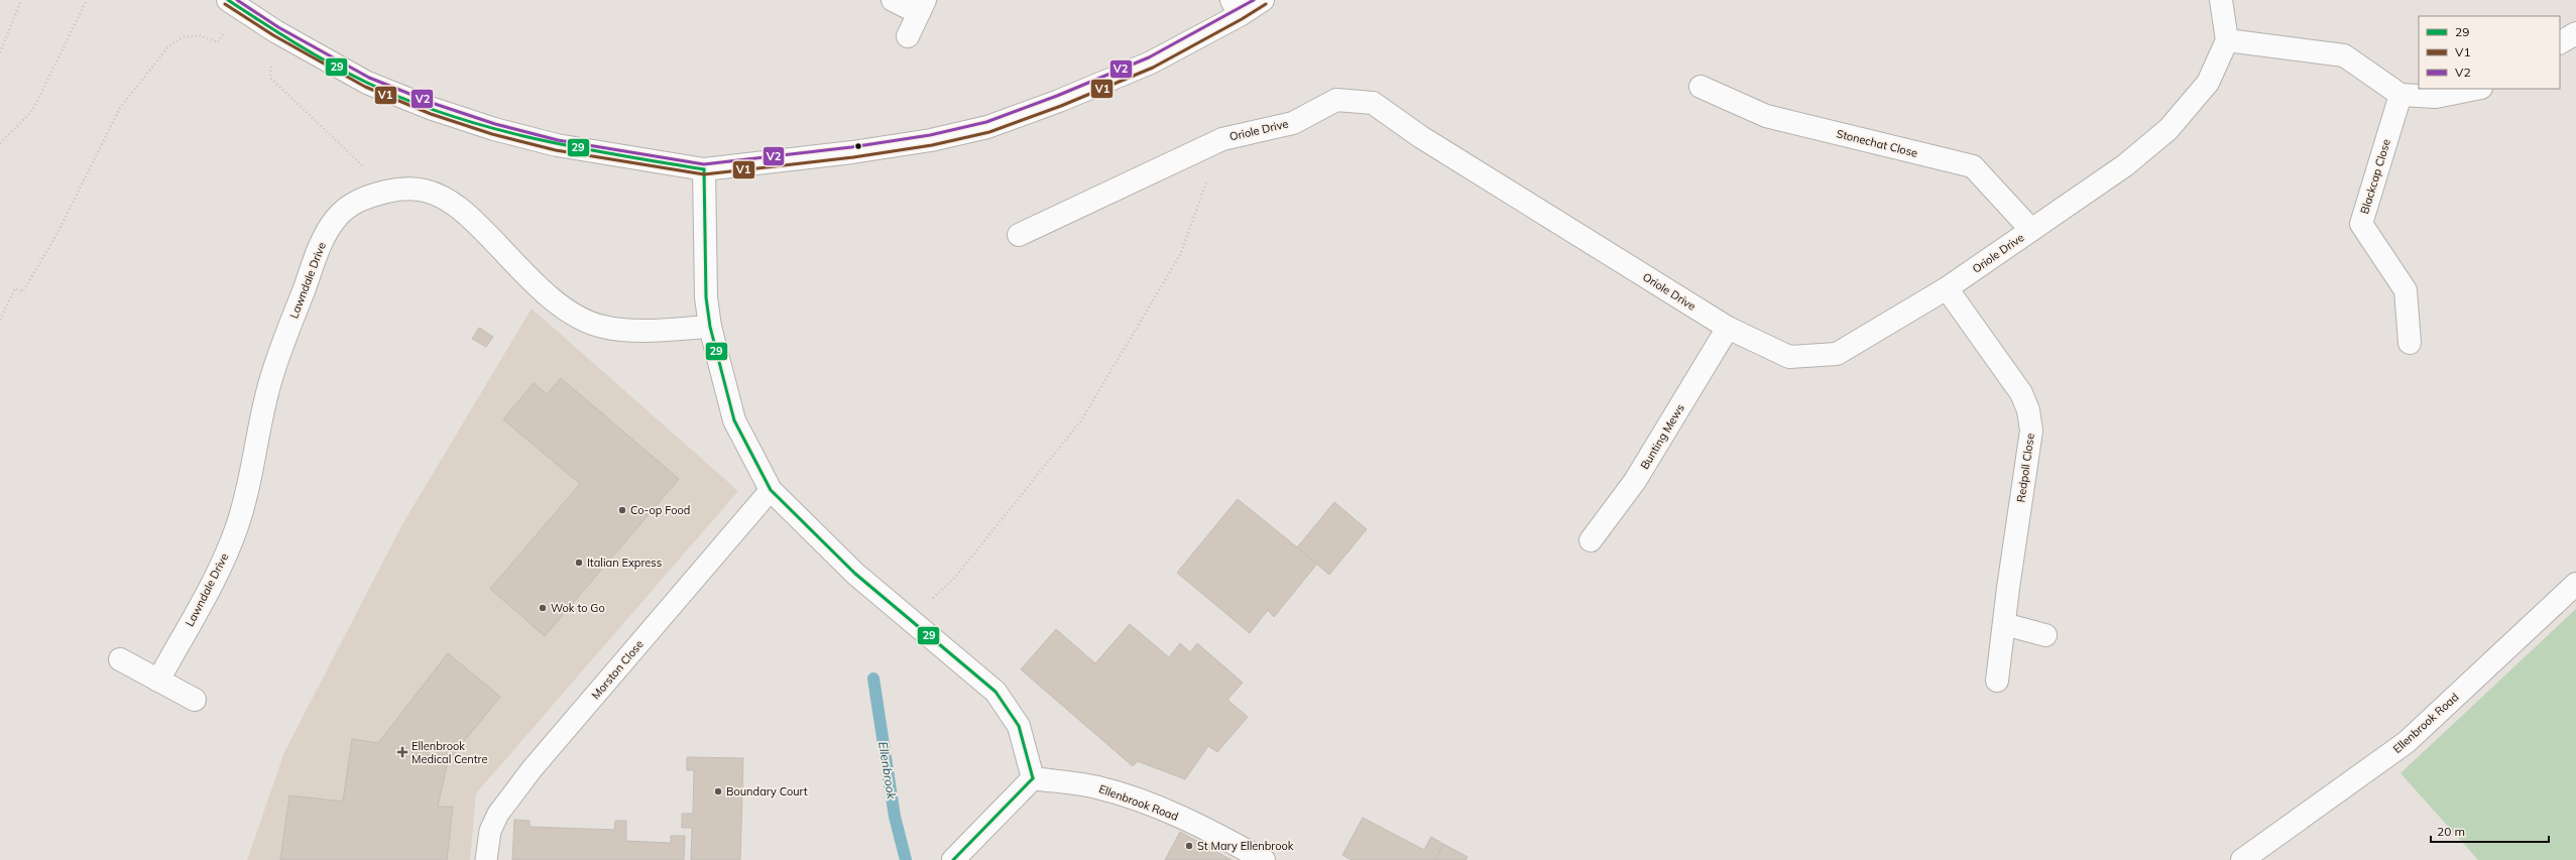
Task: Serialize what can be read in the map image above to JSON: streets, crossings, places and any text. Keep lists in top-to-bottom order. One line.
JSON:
{"streets":{"street":["Oriole Drive","Stonechat Close","Blackcap Close","Lawndale Drive","Bunting Mews","Redpoll Close","Ellenbrook Road"],"lane":["Morston Close"]},"crossings":[["Oriole Drive","Stonechat Close"],["Oriole Drive","Bunting Mews"],["Oriole Drive","Redpoll Close"]],"water":["Ellenbrook"],"places":{"other":["Co-op Food","Italian Express","Wok to Go","Boundary Court","St Mary Ellenbrook"],"health":["Ellenbrook Medical Centre"]},"lines":["transit line 29","transit line V2","transit line V1"],"legend":["29","V1","V2"],"scale_bar":"20 m"}
